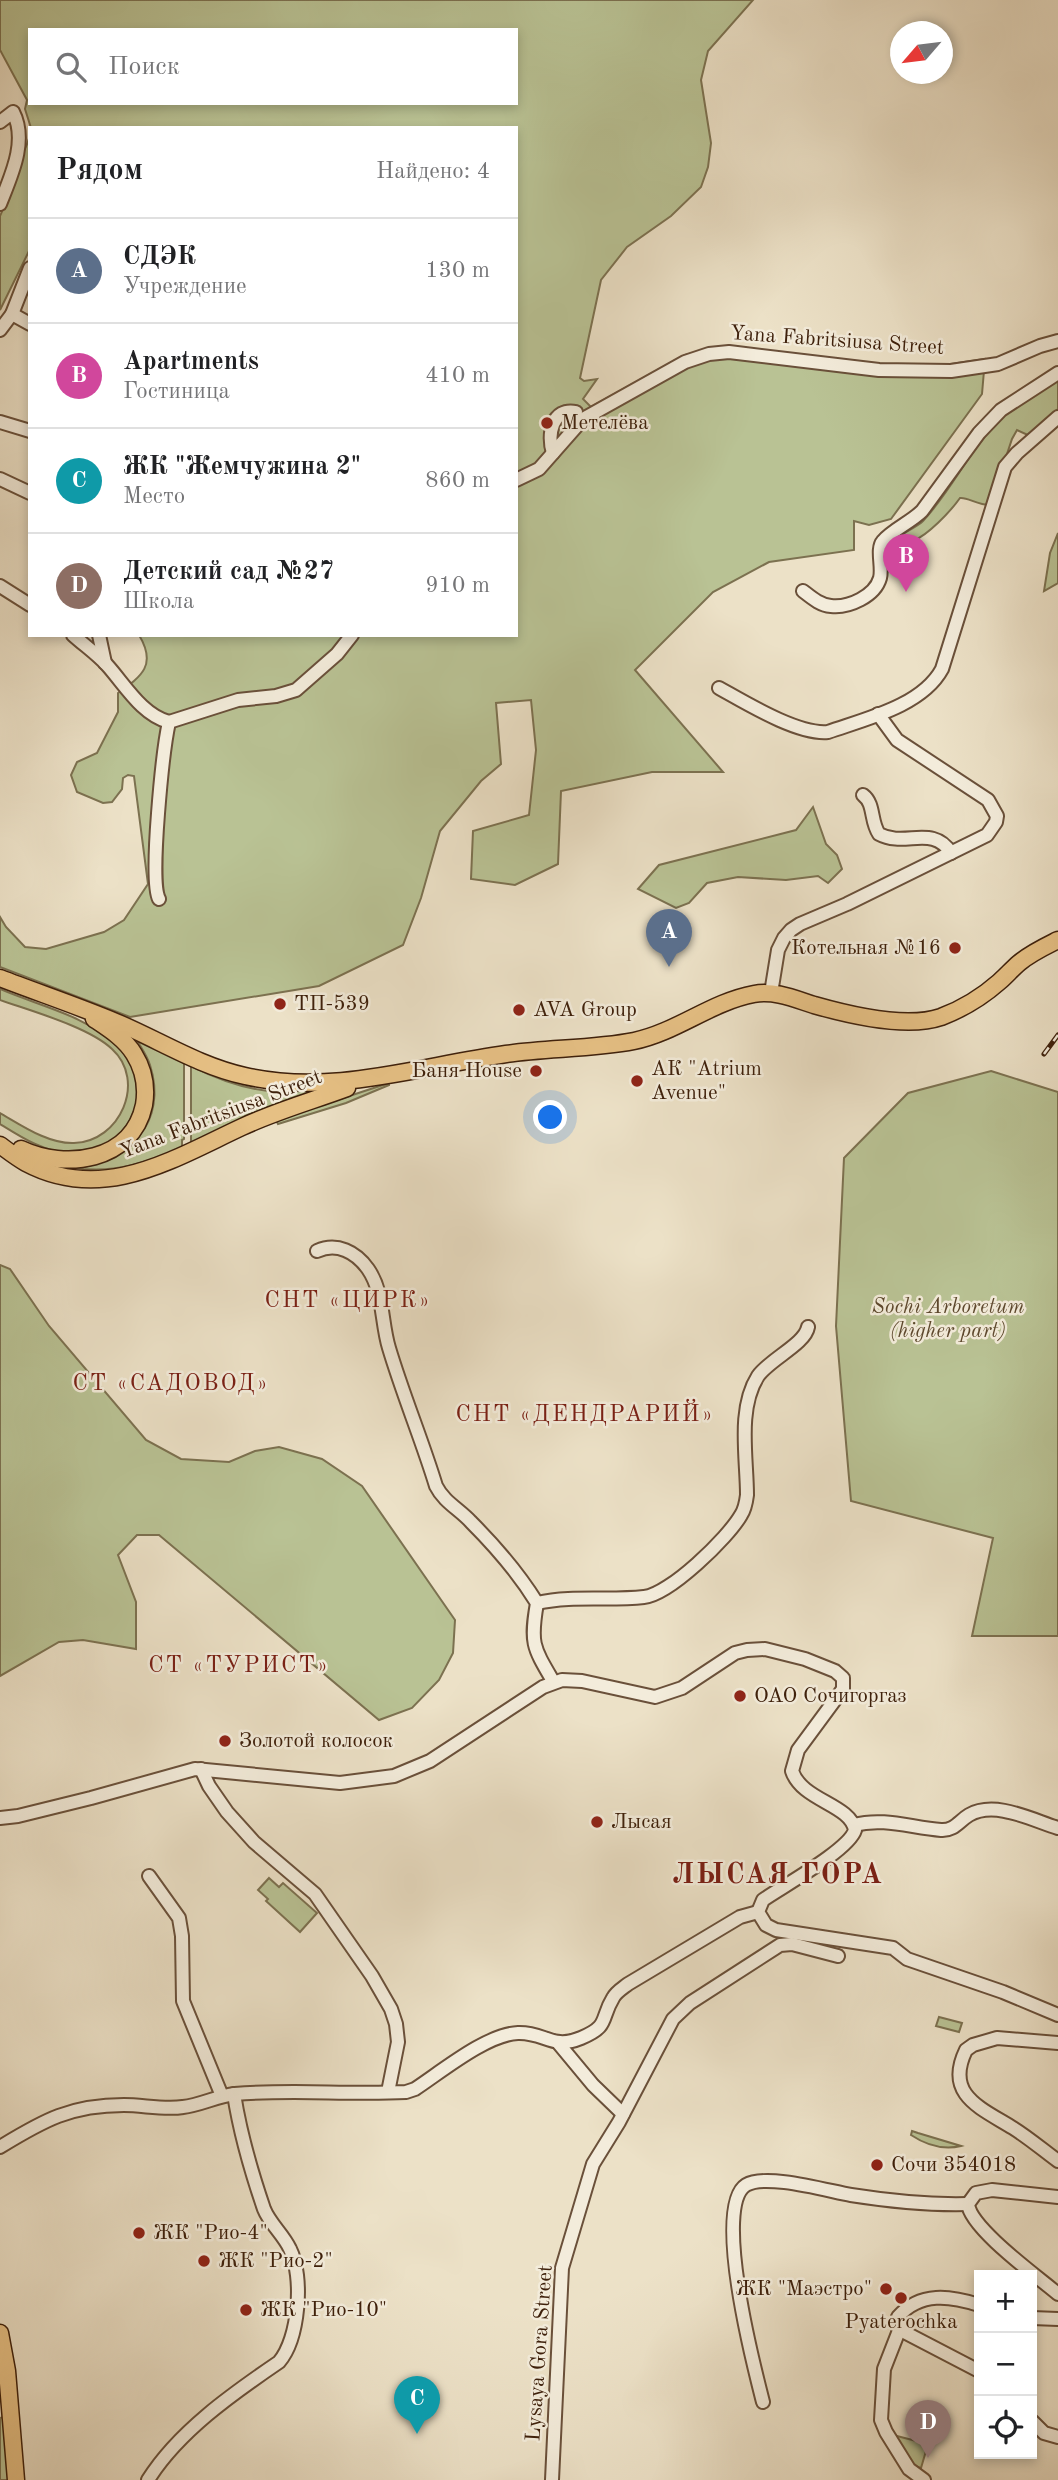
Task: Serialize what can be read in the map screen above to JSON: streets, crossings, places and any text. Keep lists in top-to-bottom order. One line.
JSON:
{"streets":{"main road":["Yana Fabritsiusa Street"],"street":["Lysaya Gora Street"]},"districts":["СНТ «ЦИРК»","СТ «САДОВОД»","СНТ «ДЕНДРАРИЙ»","СТ «ТУРИСТ»","ЛЫСАЯ ГОРА"],"parks":["Sochi Arboretum (higher part)"],"places":["Метелёва","Котельная №16","ТП-539","AVA Group","Баня House","АК \"Atrium Avenue\"","ОАО Сочигоргаз","Золотой колосок","Лысая","Сочи 354018","ЖК \"Рио-4\"","ЖК \"Рио-2\"","ЖК \"Маэстро\"","Pyaterochka","ЖК \"Рио-10\""],"north":"bottom left","page":{"search":"Поиск","heading":["Рядом","Найдено: 4"],"list":[{"mark":"A","name":"СДЭК","note":"Учреждение","value":"130 m"},{"mark":"B","name":"Apartments","note":"Гостиница","value":"410 m"},{"mark":"C","name":"ЖК \"Жемчужина 2\"","note":"Место","value":"860 m"},{"mark":"D","name":"Детский сад №27","note":"Школа","value":"910 m"}],"pins":["B","A","C","D"],"map_buttons":["+","−"]}}
